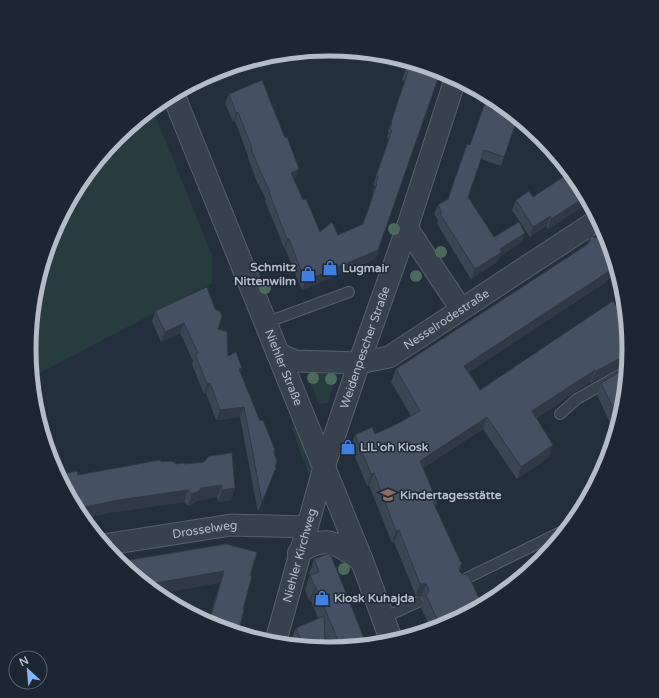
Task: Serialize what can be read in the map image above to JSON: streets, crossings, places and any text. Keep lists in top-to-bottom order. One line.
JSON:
{"streets":{"street":["Nesselrodestraße","Weidenpescher Straße","Niehler Straße","Drosselweg","Niehler Kirchweg"]},"crossings":[["Nesselrodestraße","Weidenpescher Straße"],["Nesselrodestraße","Niehler Straße"],["Weidenpescher Straße","Niehler Straße"],["Weidenpescher Straße","Niehler Kirchweg"],["Niehler Straße","Niehler Kirchweg"],["Drosselweg","Niehler Kirchweg"]],"places":{"shop":["Lugmair","Schmitz Nittenwilm","LIL'oh Kiosk","Kiosk Kuhajda"],"school or university":["Kindertagesstätte"]},"north":"top left"}
